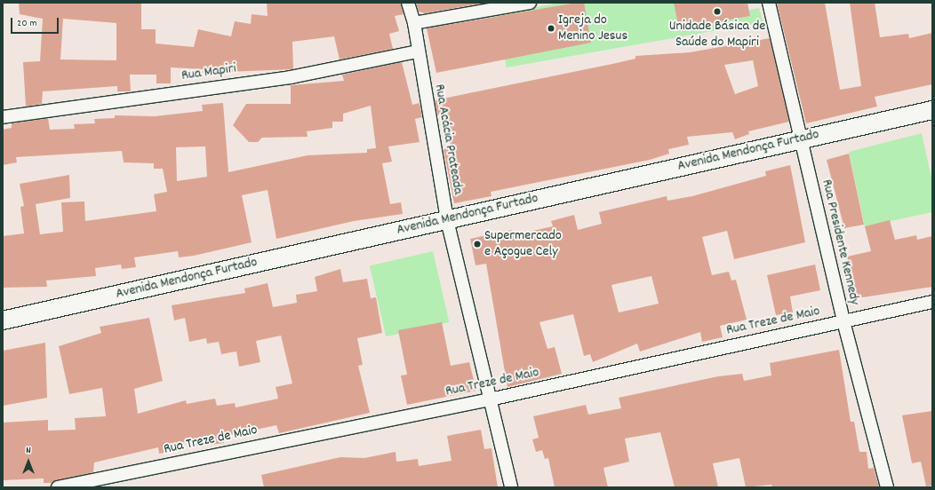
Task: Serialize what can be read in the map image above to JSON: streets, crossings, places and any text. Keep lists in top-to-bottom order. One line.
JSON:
{"streets":{"street":["Rua Mapiri","Rua Acácia Prateada","Avenida Mendonça Furtado","Rua Presidente Kennedy","Rua Treze de Maio"]},"crossings":[["Rua Mapiri","Rua Acácia Prateada"],["Rua Acácia Prateada","Avenida Mendonça Furtado"],["Rua Acácia Prateada","Rua Treze de Maio"],["Avenida Mendonça Furtado","Rua Presidente Kennedy"],["Rua Presidente Kennedy","Rua Treze de Maio"]],"places":["Unidade Básica de Saúde do Mapiri","Igreja do Menino Jesus","Supermercado e Açogue Cely"],"scale_bar":"20 m","north":"top"}
